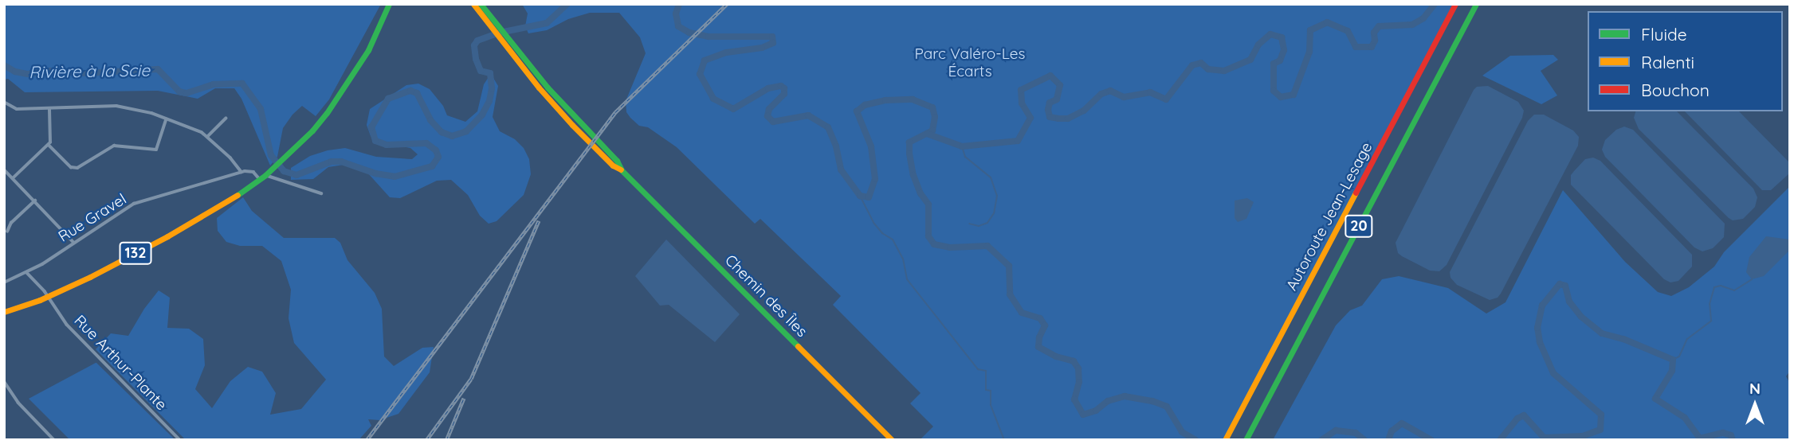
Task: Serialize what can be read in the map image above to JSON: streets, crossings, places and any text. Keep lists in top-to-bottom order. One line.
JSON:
{"streets":{"main road":["Autoroute Jean-Lesage","20","132","Chemin des Îles"],"street":["Rue Gravel","Rue Arthur-Plante"]},"crossings":[["Rue Gravel","Rue Arthur-Plante"],["132","Rue Arthur-Plante"]],"water":["Rivière à la Scie"],"parks":["Parc Valéro-Les Écarts"],"legend":["Fluide","Ralenti","Bouchon"],"north":"top"}
